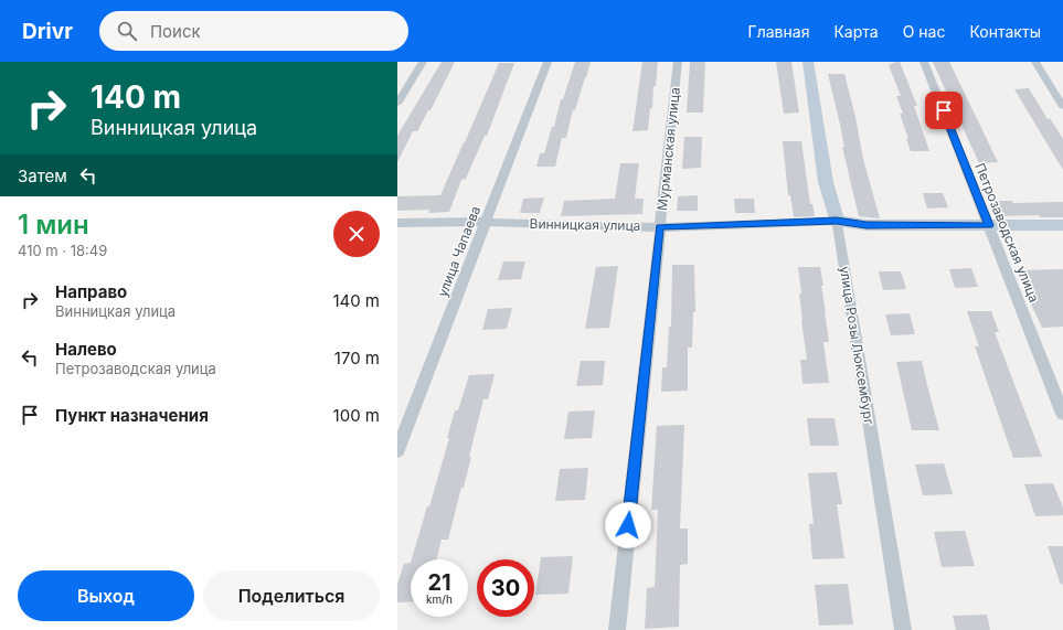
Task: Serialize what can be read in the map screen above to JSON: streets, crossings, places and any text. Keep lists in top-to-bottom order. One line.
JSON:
{"streets":{"main road":["Винницкая улица","улица Розы Люксембург"],"street":["Мурманская улица","Петрозаводская улица","улица Чапаева"]},"crossings":[["Мурманская улица","Винницкая улица"],["Винницкая улица","Петрозаводская улица"],["Винницкая улица","улица Чапаева"],["Винницкая улица","улица Розы Люксембург"]],"page":{"header":"Drivr","search":"Поиск","nav":["Главная","Карта","О нас","Контакты"],"turn":["140 m","Винницкая улица"],"then":"Затем","heading":["1 мин","410 m · 18:49"],"list":[{"name":"Направо","note":"Винницкая улица","value":"140 m"},{"name":"Налево","note":"Петрозаводская улица","value":"170 m"},{"name":"Пункт назначения","value":"100 m"}],"speed":"21 km/h","limit":"30","buttons":["Выход","Поделиться"]}}
